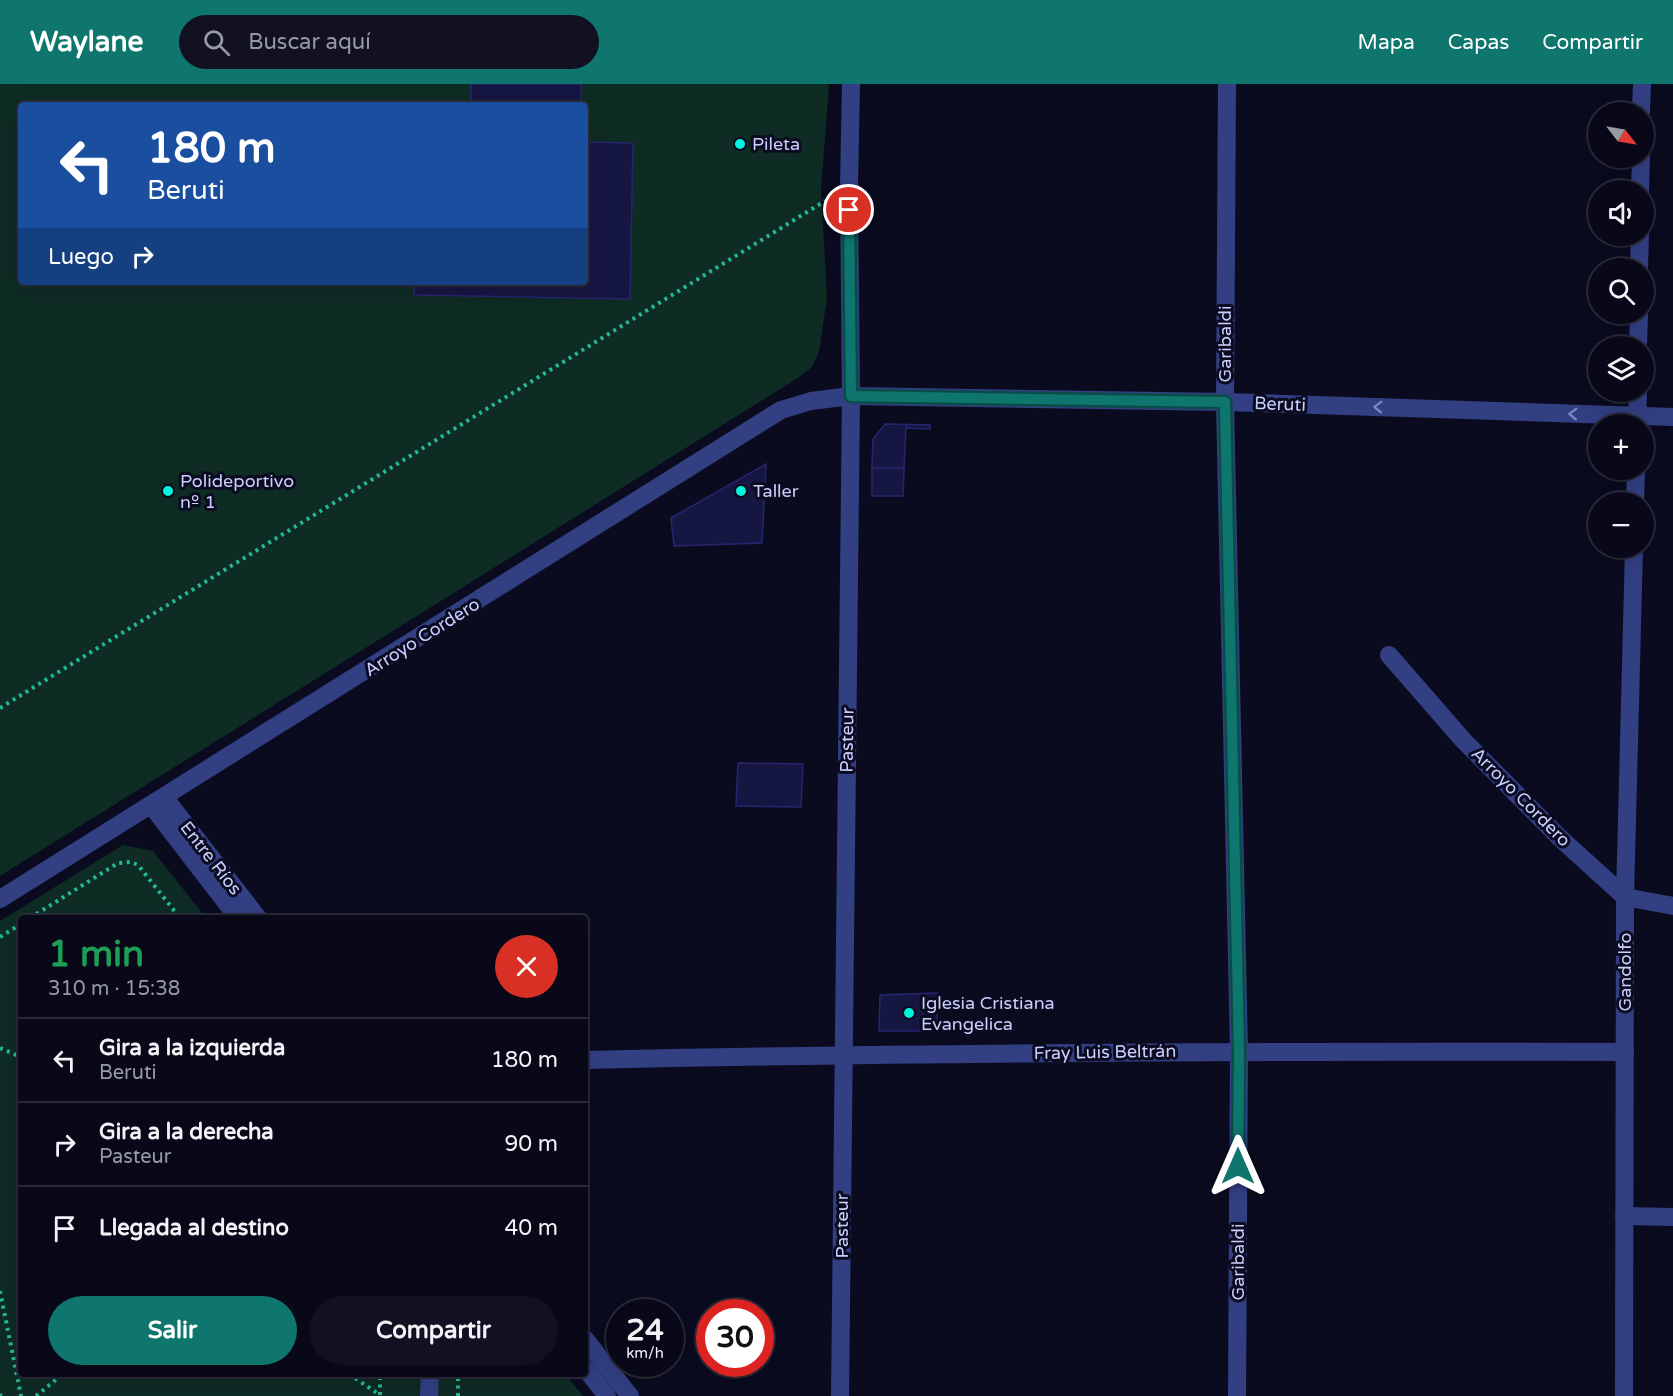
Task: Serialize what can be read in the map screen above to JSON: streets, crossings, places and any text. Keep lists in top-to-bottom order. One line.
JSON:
{"streets":{"street":["Garibaldi","Beruti","Arroyo Cordero","Pasteur","Entre Ríos","Gandolfo","Fray Luis Beltrán"]},"crossings":[["Garibaldi","Beruti"],["Garibaldi","Fray Luis Beltrán"],["Beruti","Arroyo Cordero"],["Beruti","Pasteur"],["Arroyo Cordero","Pasteur"],["Arroyo Cordero","Entre Ríos"],["Arroyo Cordero","Gandolfo"],["Pasteur","Fray Luis Beltrán"],["Gandolfo","Fray Luis Beltrán"]],"one_way":["Beruti"],"places":["Pileta","Polideportivo nº 1","Taller","Iglesia Cristiana Evangelica"],"north":"bottom right","page":{"header":"Waylane","search":"Buscar aquí","nav":["Mapa","Capas","Compartir"],"map_buttons":["+","−"],"turn":["180 m","Beruti"],"then":"Luego","heading":["1 min","310 m · 15:38"],"list":[{"name":"Gira a la izquierda","note":"Beruti","value":"180 m"},{"name":"Gira a la derecha","note":"Pasteur","value":"90 m"},{"name":"Llegada al destino","value":"40 m"}],"buttons":["Salir","Compartir"],"speed":"24 km/h","limit":"30"}}
